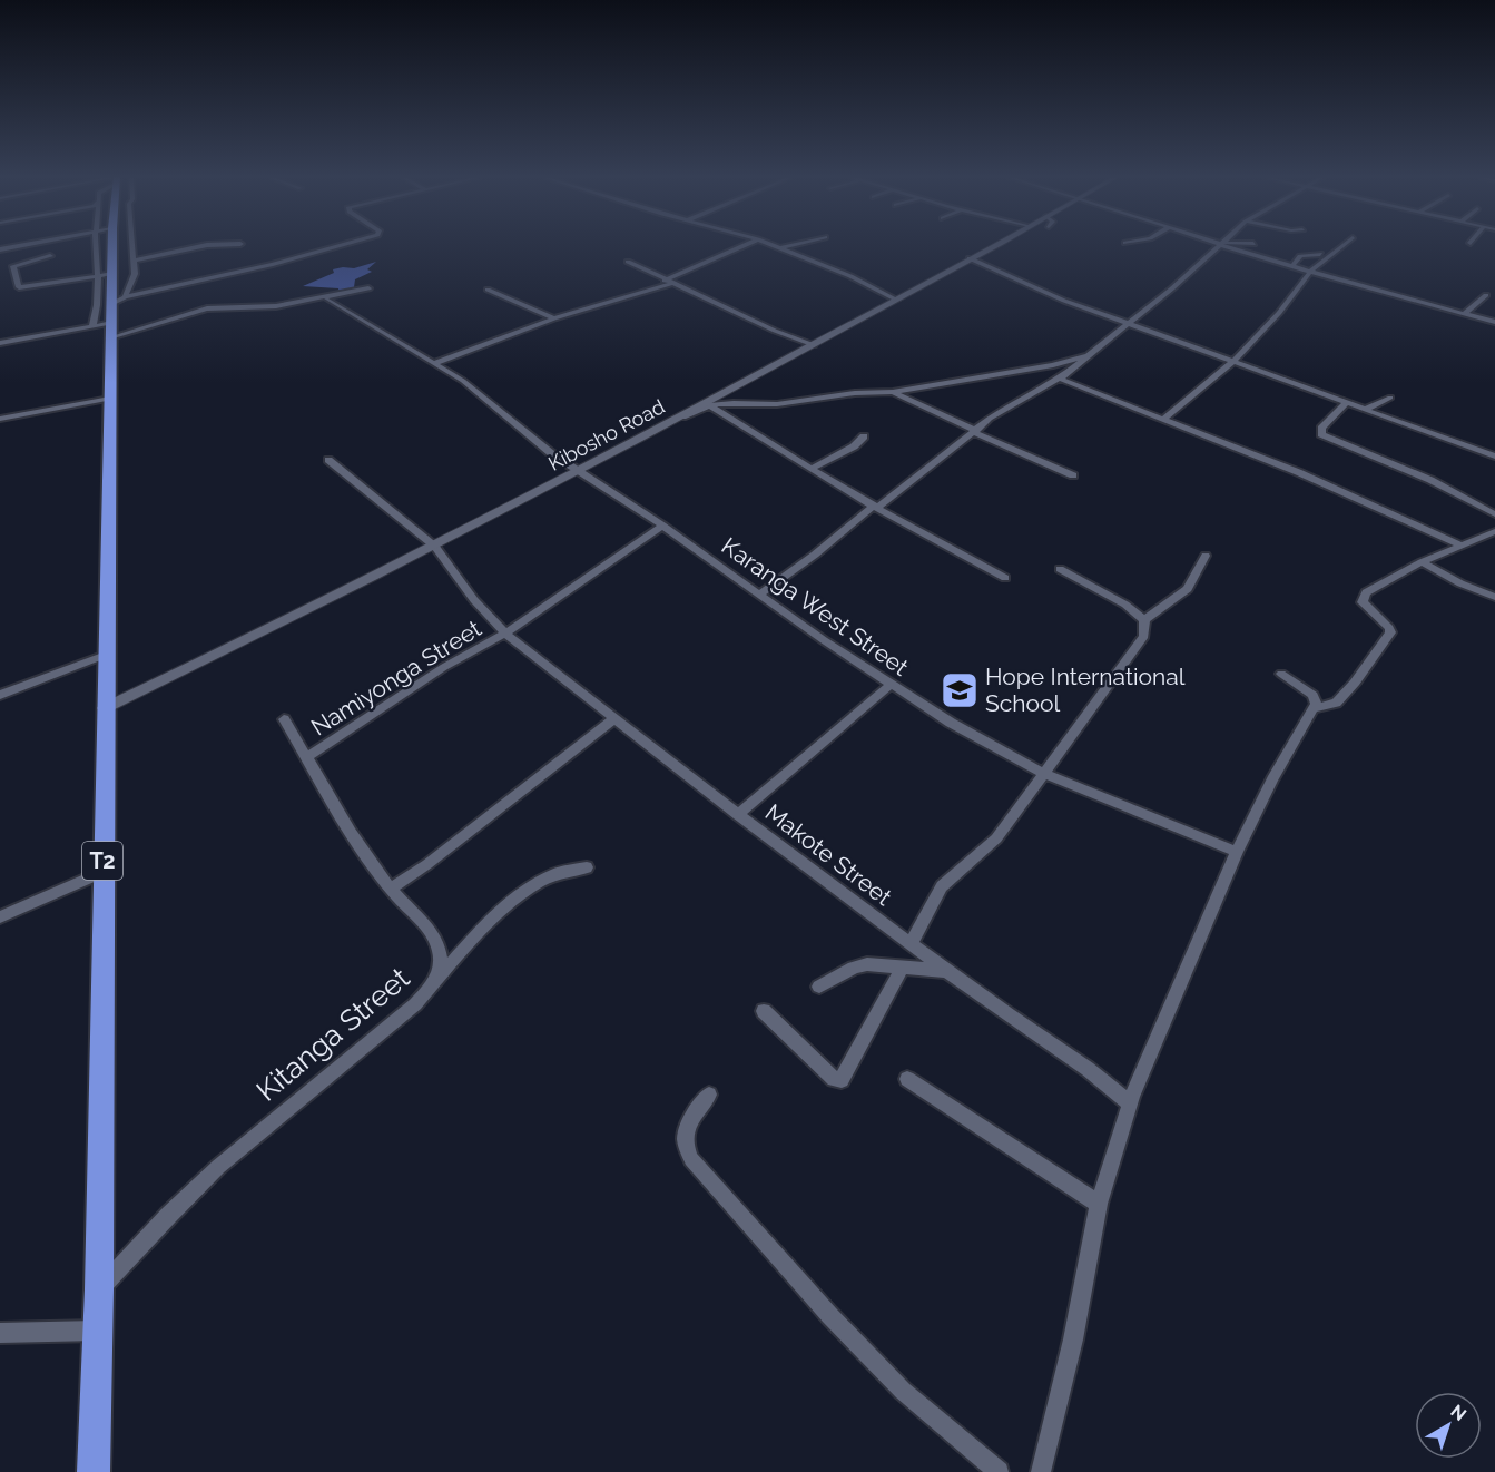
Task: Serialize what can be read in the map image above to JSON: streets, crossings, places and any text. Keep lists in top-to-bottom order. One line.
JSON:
{"streets":{"highway":["T2"],"street":["Kibosho Road","Karanga West Street","Namiyonga Street","Makote Street","Kitanga Street"]},"crossings":[["Kibosho Road","Karanga West Street"],["Kibosho Road","Makote Street"],["Kibosho Road","T2"],["Namiyonga Street","Makote Street"],["Namiyonga Street","Kitanga Street"],["T2","Kitanga Street"]],"places":{"school or university":["Hope International School"]},"north":"top right"}
